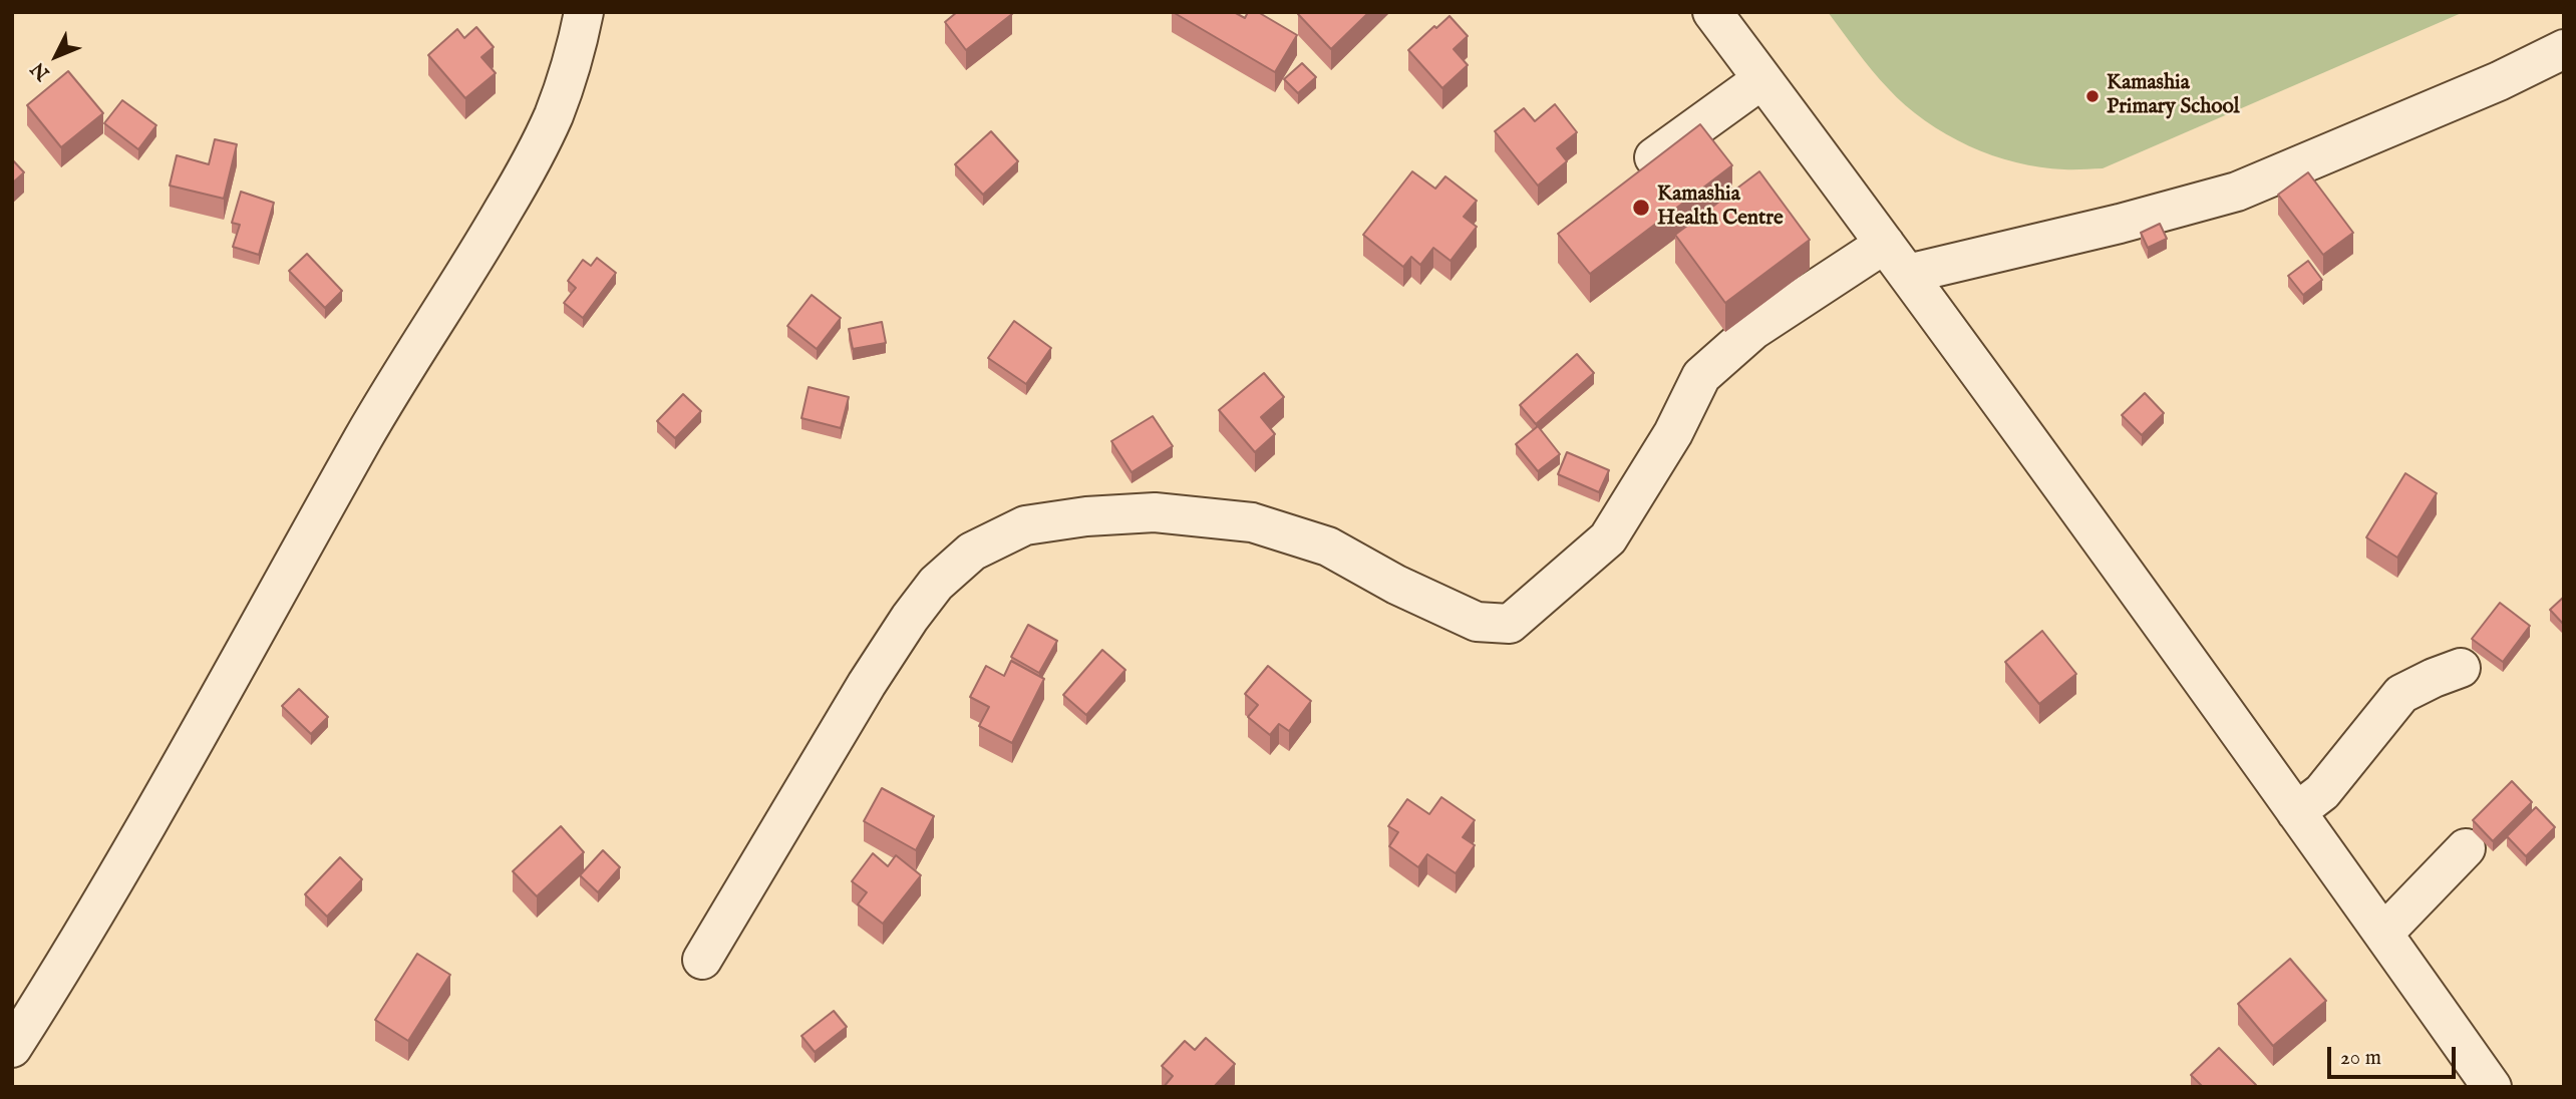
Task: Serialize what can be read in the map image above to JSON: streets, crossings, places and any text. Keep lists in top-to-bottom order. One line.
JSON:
{"places":["Kamashia Primary School","Kamashia Health Centre"],"scale_bar":"20 m","north":"bottom left"}
